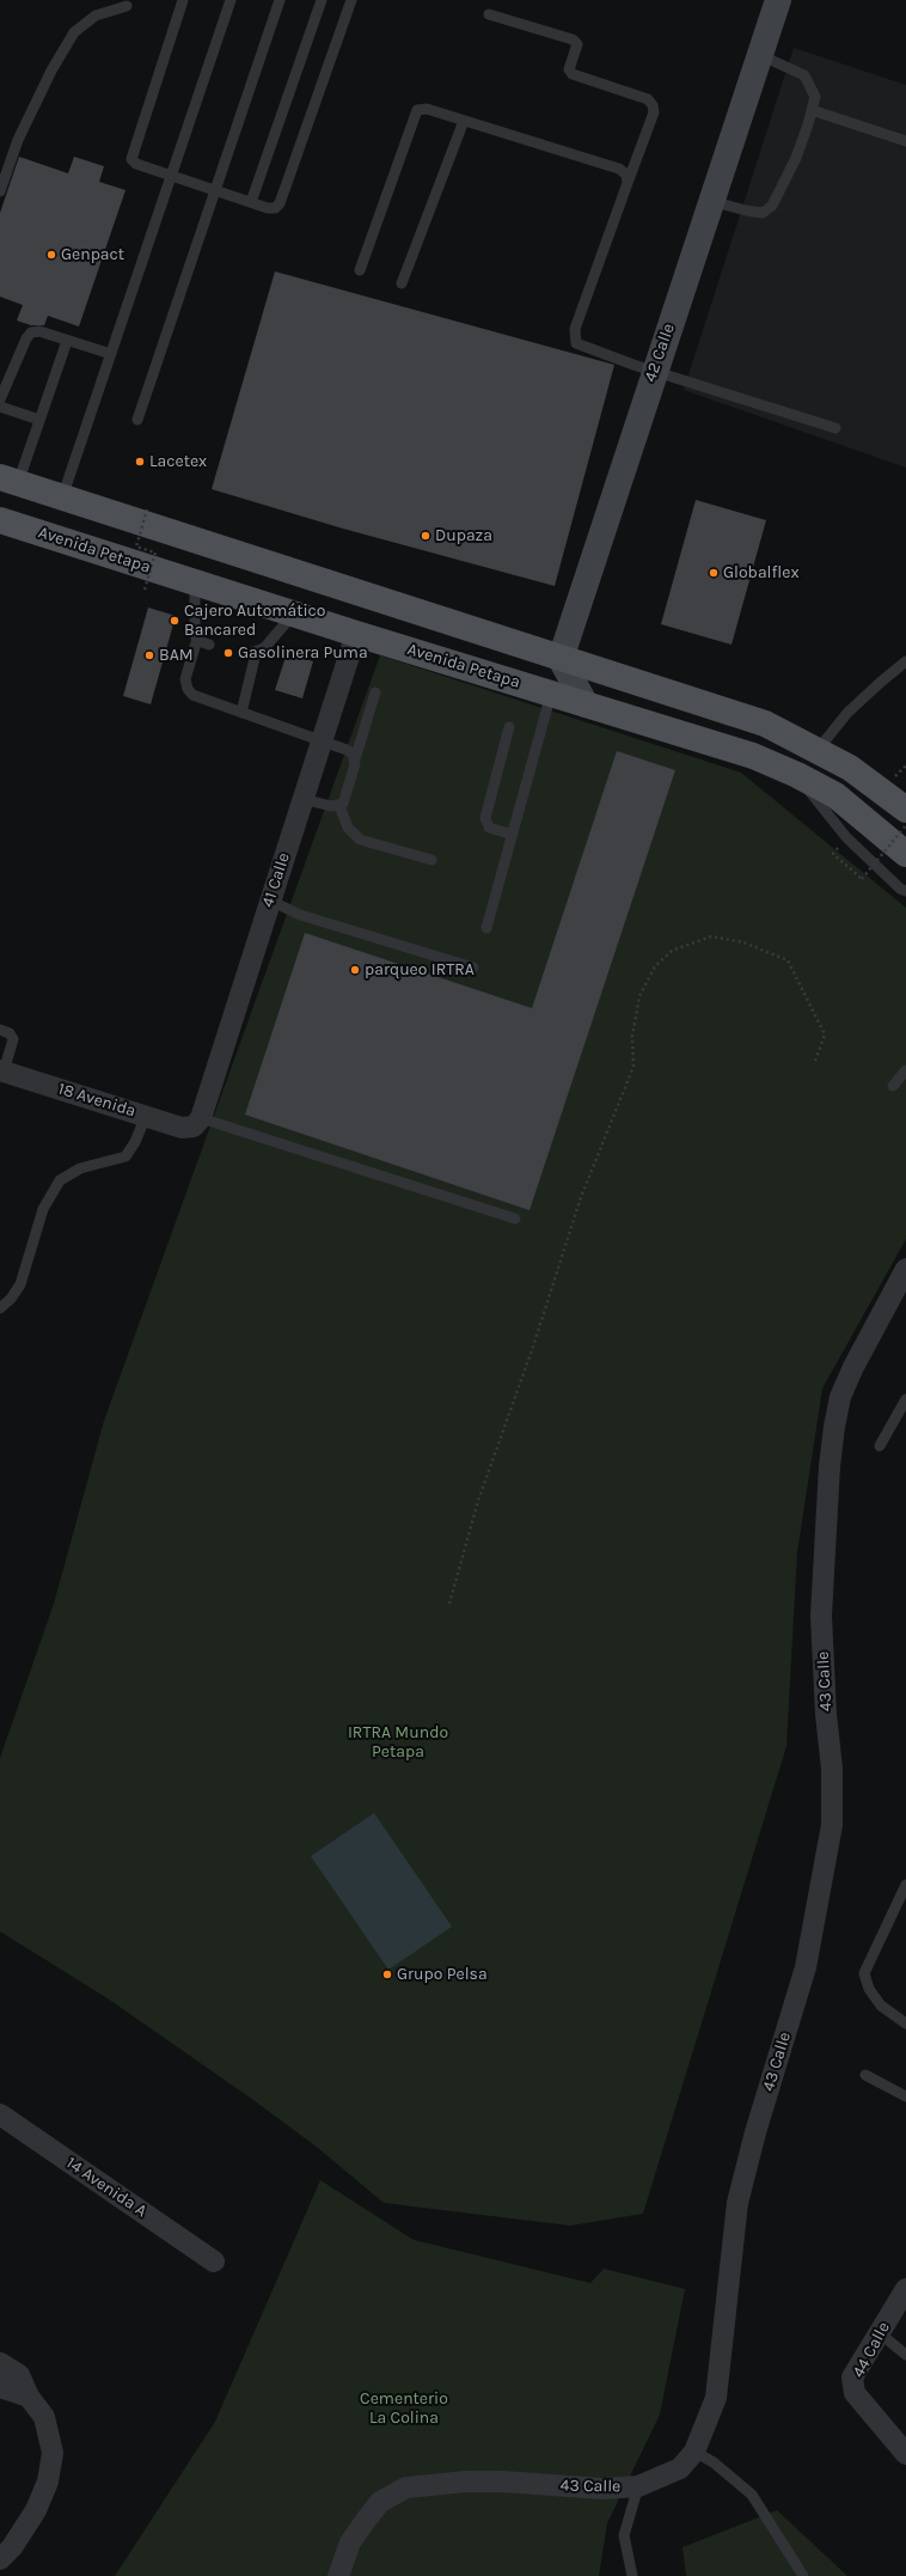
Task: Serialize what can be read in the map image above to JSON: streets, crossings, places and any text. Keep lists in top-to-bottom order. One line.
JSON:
{"streets":{"main road":["Avenida Petapa"],"street":["42 Calle","41 Calle","18 Avenida","43 Calle","14 Avenida A","44 Calle"]},"crossings":[["Avenida Petapa","41 Calle"],["41 Calle","18 Avenida"]],"parks":["IRTRA Mundo Petapa","Cementerio La Colina"],"places":["Genpact","Lacetex","Dupaza","Globalflex","Cajero Automático Bancared","Gasolinera Puma","BAM","parqueo IRTRA","Grupo Pelsa"]}
